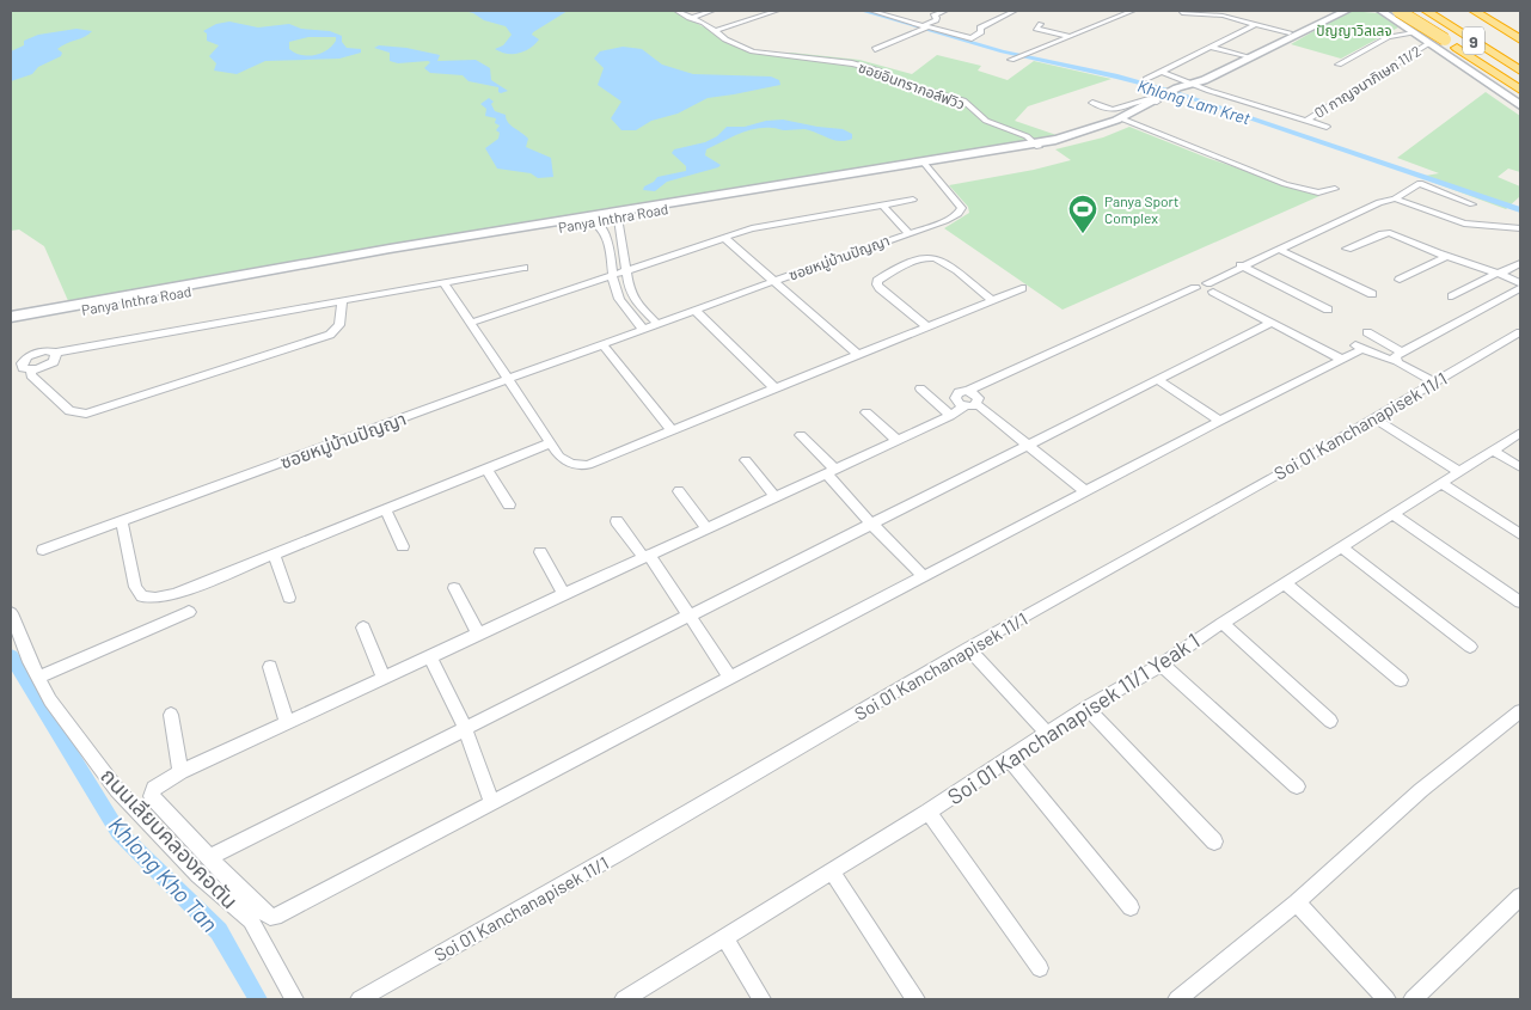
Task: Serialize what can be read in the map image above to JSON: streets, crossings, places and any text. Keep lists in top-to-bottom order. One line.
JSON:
{"streets":{"highway":["9"],"main road":["Panya Inthra Road"],"street":["01 กาญจนาภิเษก 11/2","ซอยอินทรากอล์ฟวิว","ซอยหมู่บ้านปัญญา","Soi 01 Kanchanapisek 11/1","Soi 01 Kanchanapisek 11/1 Yeak 1","ถนนเลียบคลองคอตัน"]},"crossings":[["ซอยอินทรากอล์ฟวิว","Panya Inthra Road"],["Panya Inthra Road","ซอยหมู่บ้านปัญญา"]],"water":["Khlong Lam Kret","Khlong Kho Tan"],"parks":["ปัญญาวิลเลจ"],"places":{"sports":["Panya Sport Complex"]}}
